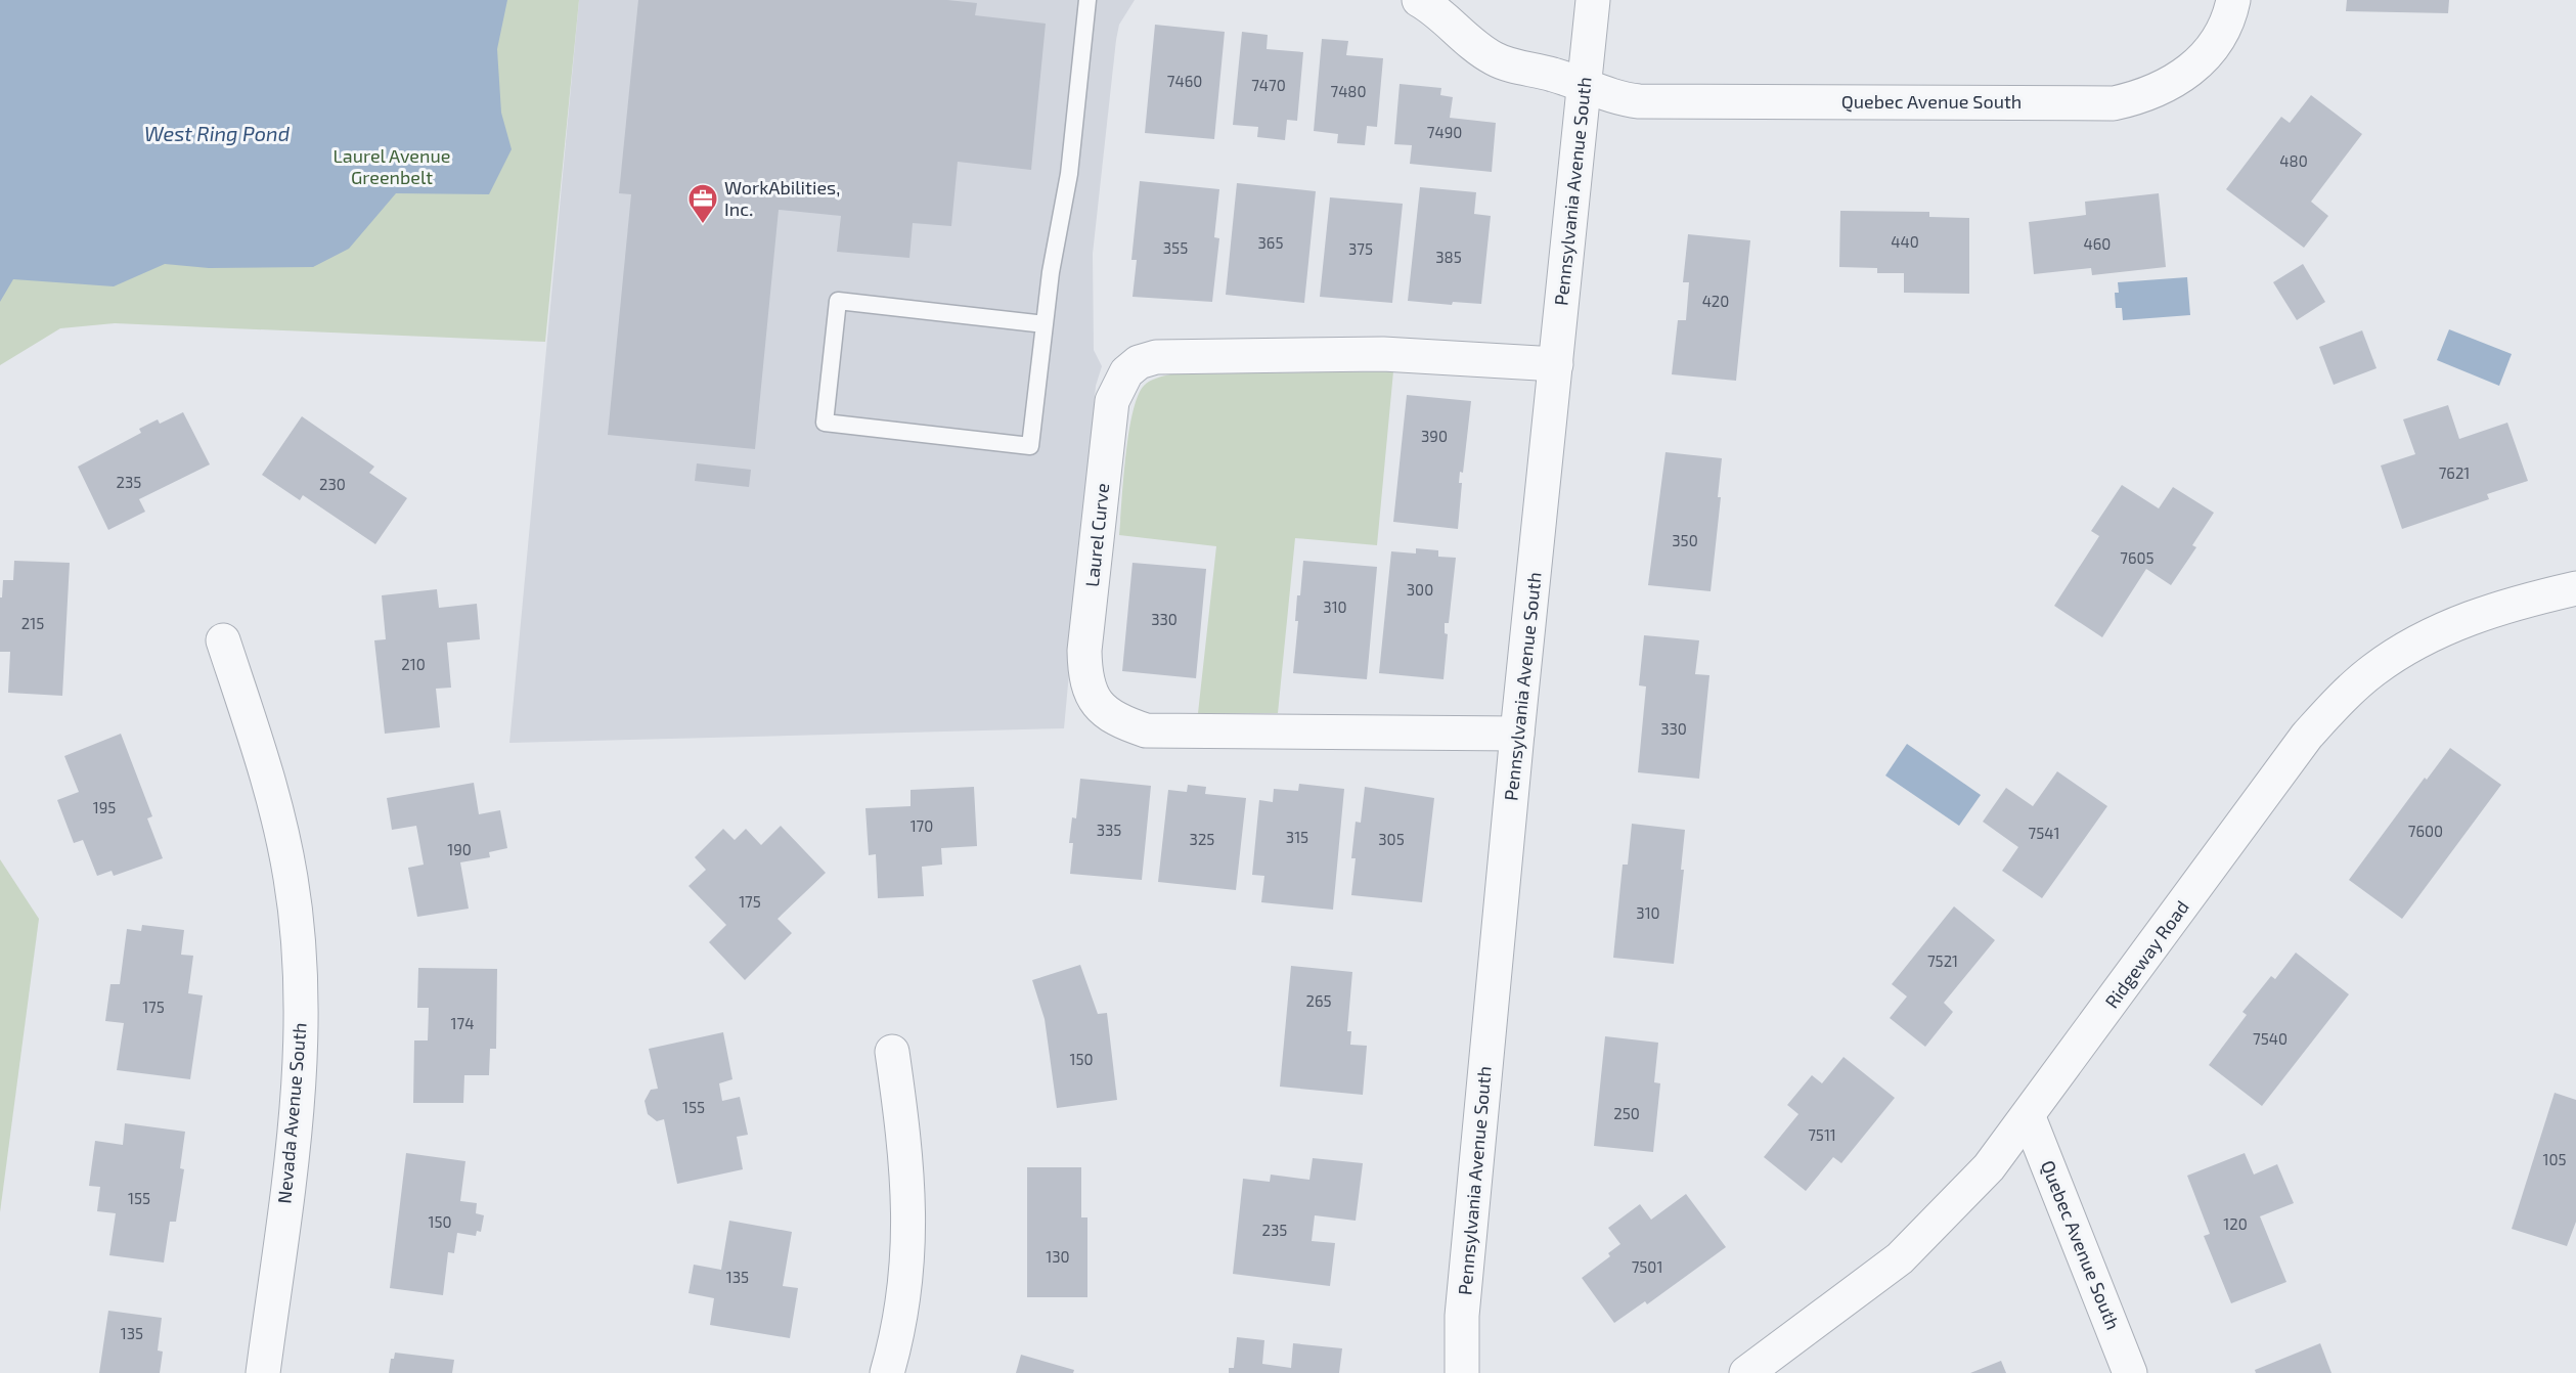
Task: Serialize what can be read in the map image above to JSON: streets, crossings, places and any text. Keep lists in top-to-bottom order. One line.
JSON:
{"streets":{"street":["Quebec Avenue South","Pennsylvania Avenue South","Laurel Curve","Ridgeway Road","Nevada Avenue South"]},"crossings":[["Quebec Avenue South","Pennsylvania Avenue South"],["Quebec Avenue South","Ridgeway Road"],["Pennsylvania Avenue South","Laurel Curve"]],"water":["West Ring Pond"],"parks":["Laurel Avenue Greenbelt"],"places":{"office":["WorkAbilities, Inc."]},"house_numbers":["7460","7470","7480","7490","480","440","365","460","355","375","385","420","390","7621","235","230","350","7605","300","310","330","215","210","330","195","170","335","7600","7541","315","325","305","190","175","310","7521","265","175","174","7540","150","155","250","7511","105","155","150","120","235","130","7501","135","135"]}
